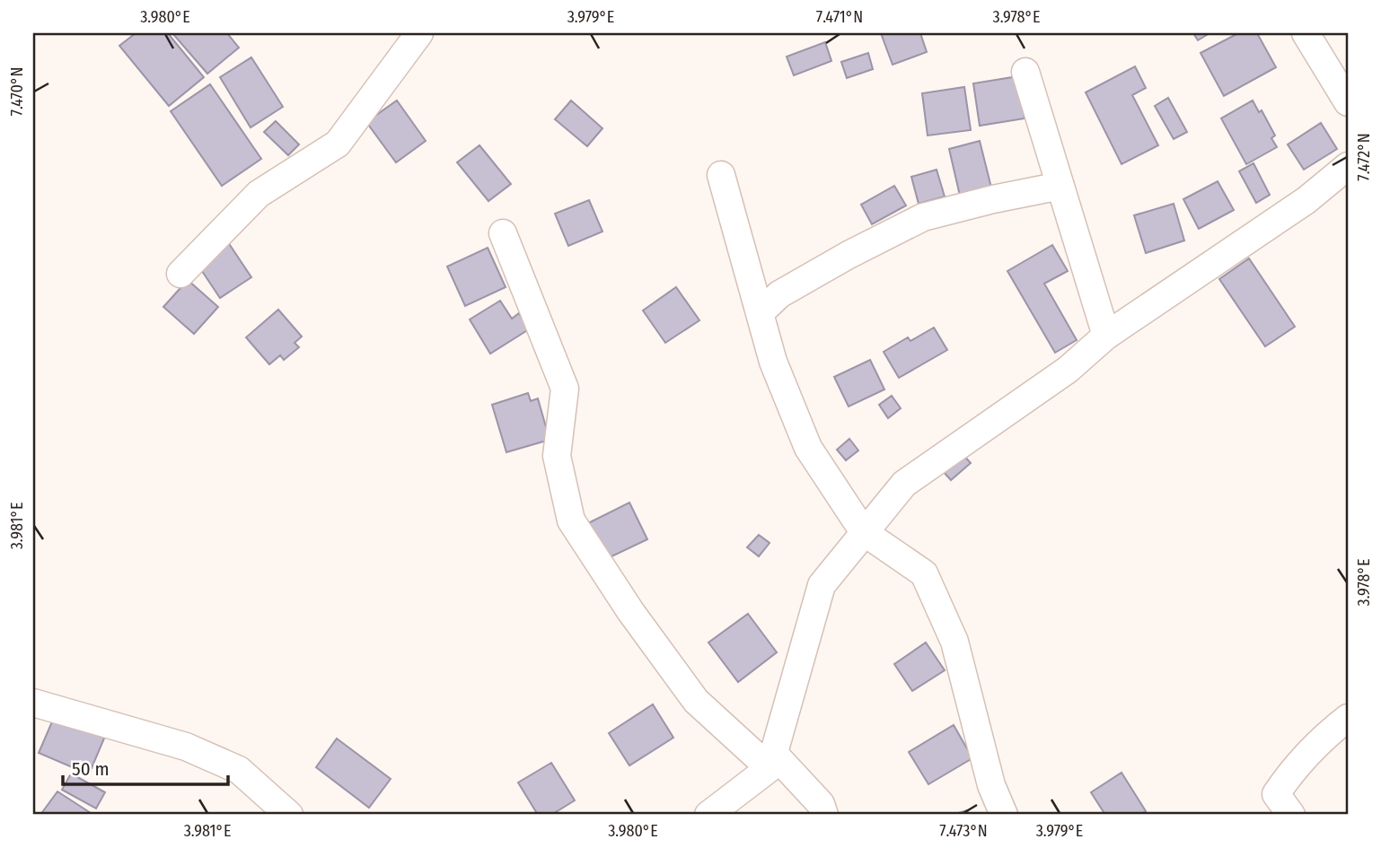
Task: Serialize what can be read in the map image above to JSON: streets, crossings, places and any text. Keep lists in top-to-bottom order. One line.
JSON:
{"scale_bar":"50 m","coordinates":["3.980°E","3.979°E","7.471°N","3.978°E","7.470°N","7.472°N","3.981°E","7.473°N"]}
